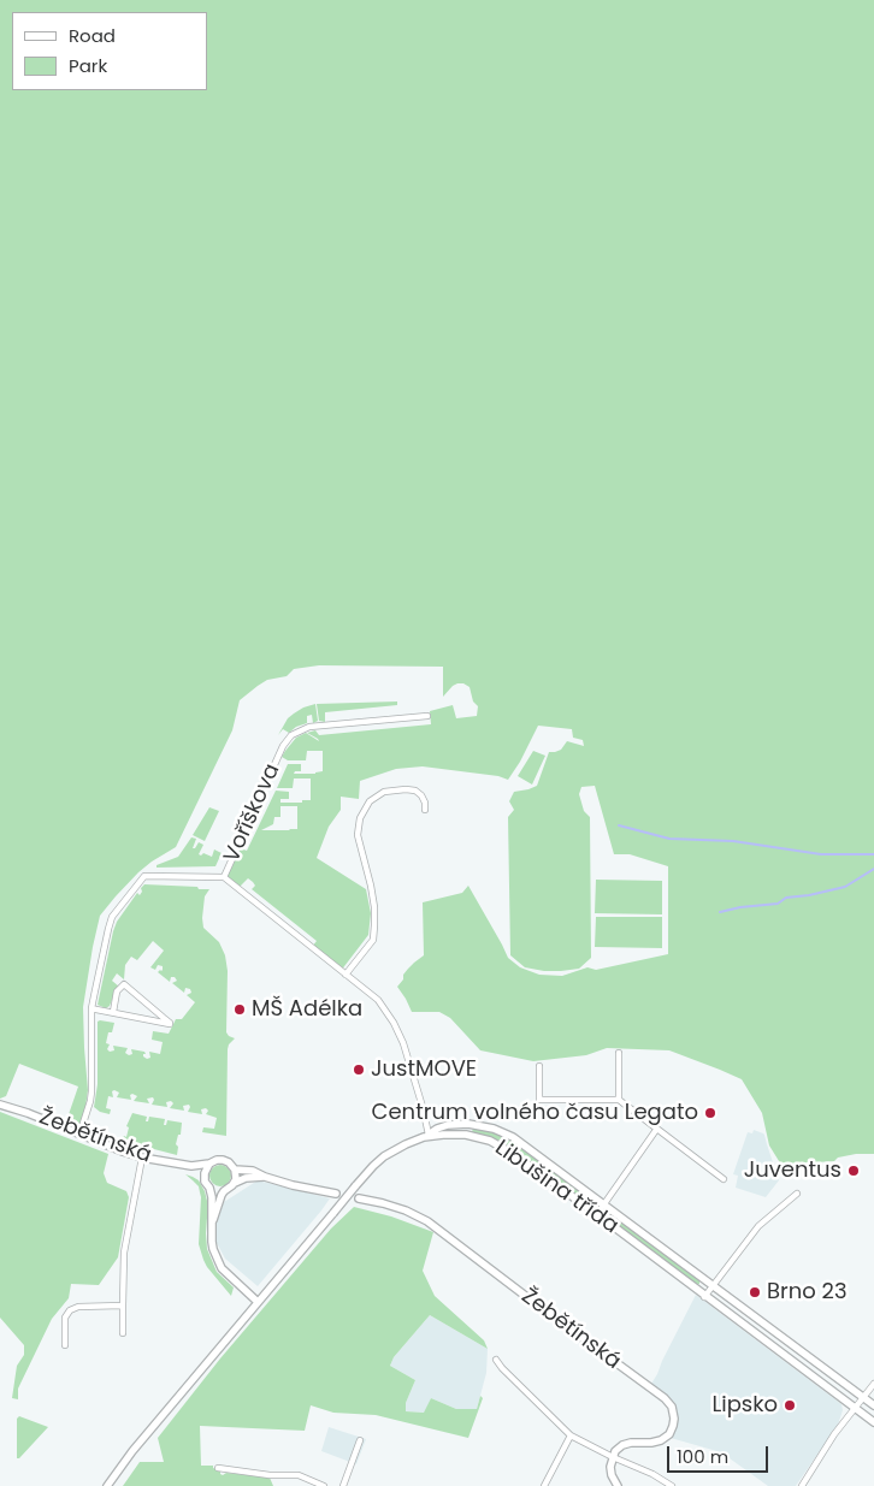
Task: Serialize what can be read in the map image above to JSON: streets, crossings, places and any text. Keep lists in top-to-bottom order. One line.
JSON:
{"streets":{"street":["Voříškova","Žebětínská","Libušina třída"]},"crossings":[["Voříškova","Libušina třída"]],"places":["MŠ Adélka","JustMOVE","Centrum volného času Legato","Juventus","Brno 23","Lipsko"],"legend":["Road","Park"],"scale_bar":"100 m"}
